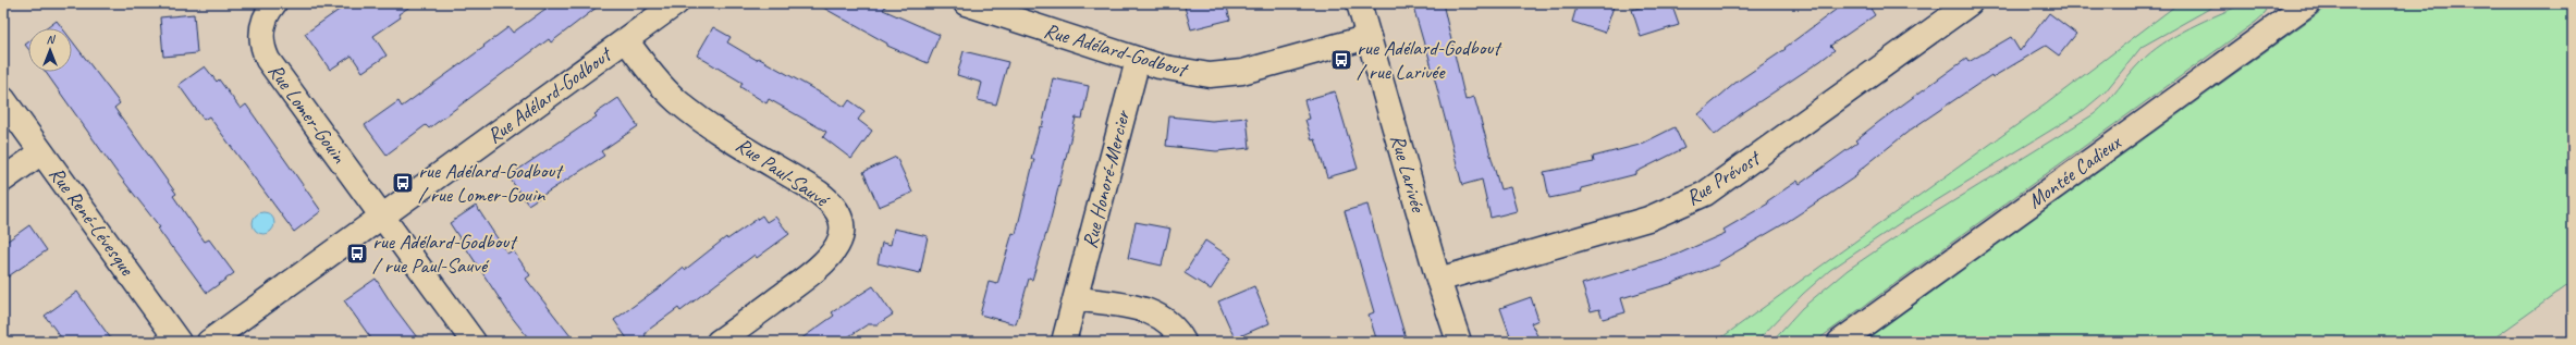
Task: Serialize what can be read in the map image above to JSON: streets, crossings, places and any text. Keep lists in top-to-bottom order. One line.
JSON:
{"streets":{"street":["Rue Adélard-Godbout","Rue Lomer-Gouin","Rue Paul-Sauvé","Montée Cadieux","Rue Larivée","Rue Prévost","Rue Honoré-Mercier","Rue René-Lévesque"]},"crossings":[["Rue Adélard-Godbout","Rue Lomer-Gouin"],["Rue Adélard-Godbout","Rue Paul-Sauvé"],["Rue Adélard-Godbout","Rue Larivée"],["Rue Adélard-Godbout","Rue Honoré-Mercier"],["Rue Larivée","Rue Prévost"]],"places":{"bus stop":["rue Adélard-Godbout / rue Larivée","rue Adélard-Godbout / rue Lomer-Gouin","rue Adélard-Godbout / rue Paul-Sauvé"]},"north":"top"}
